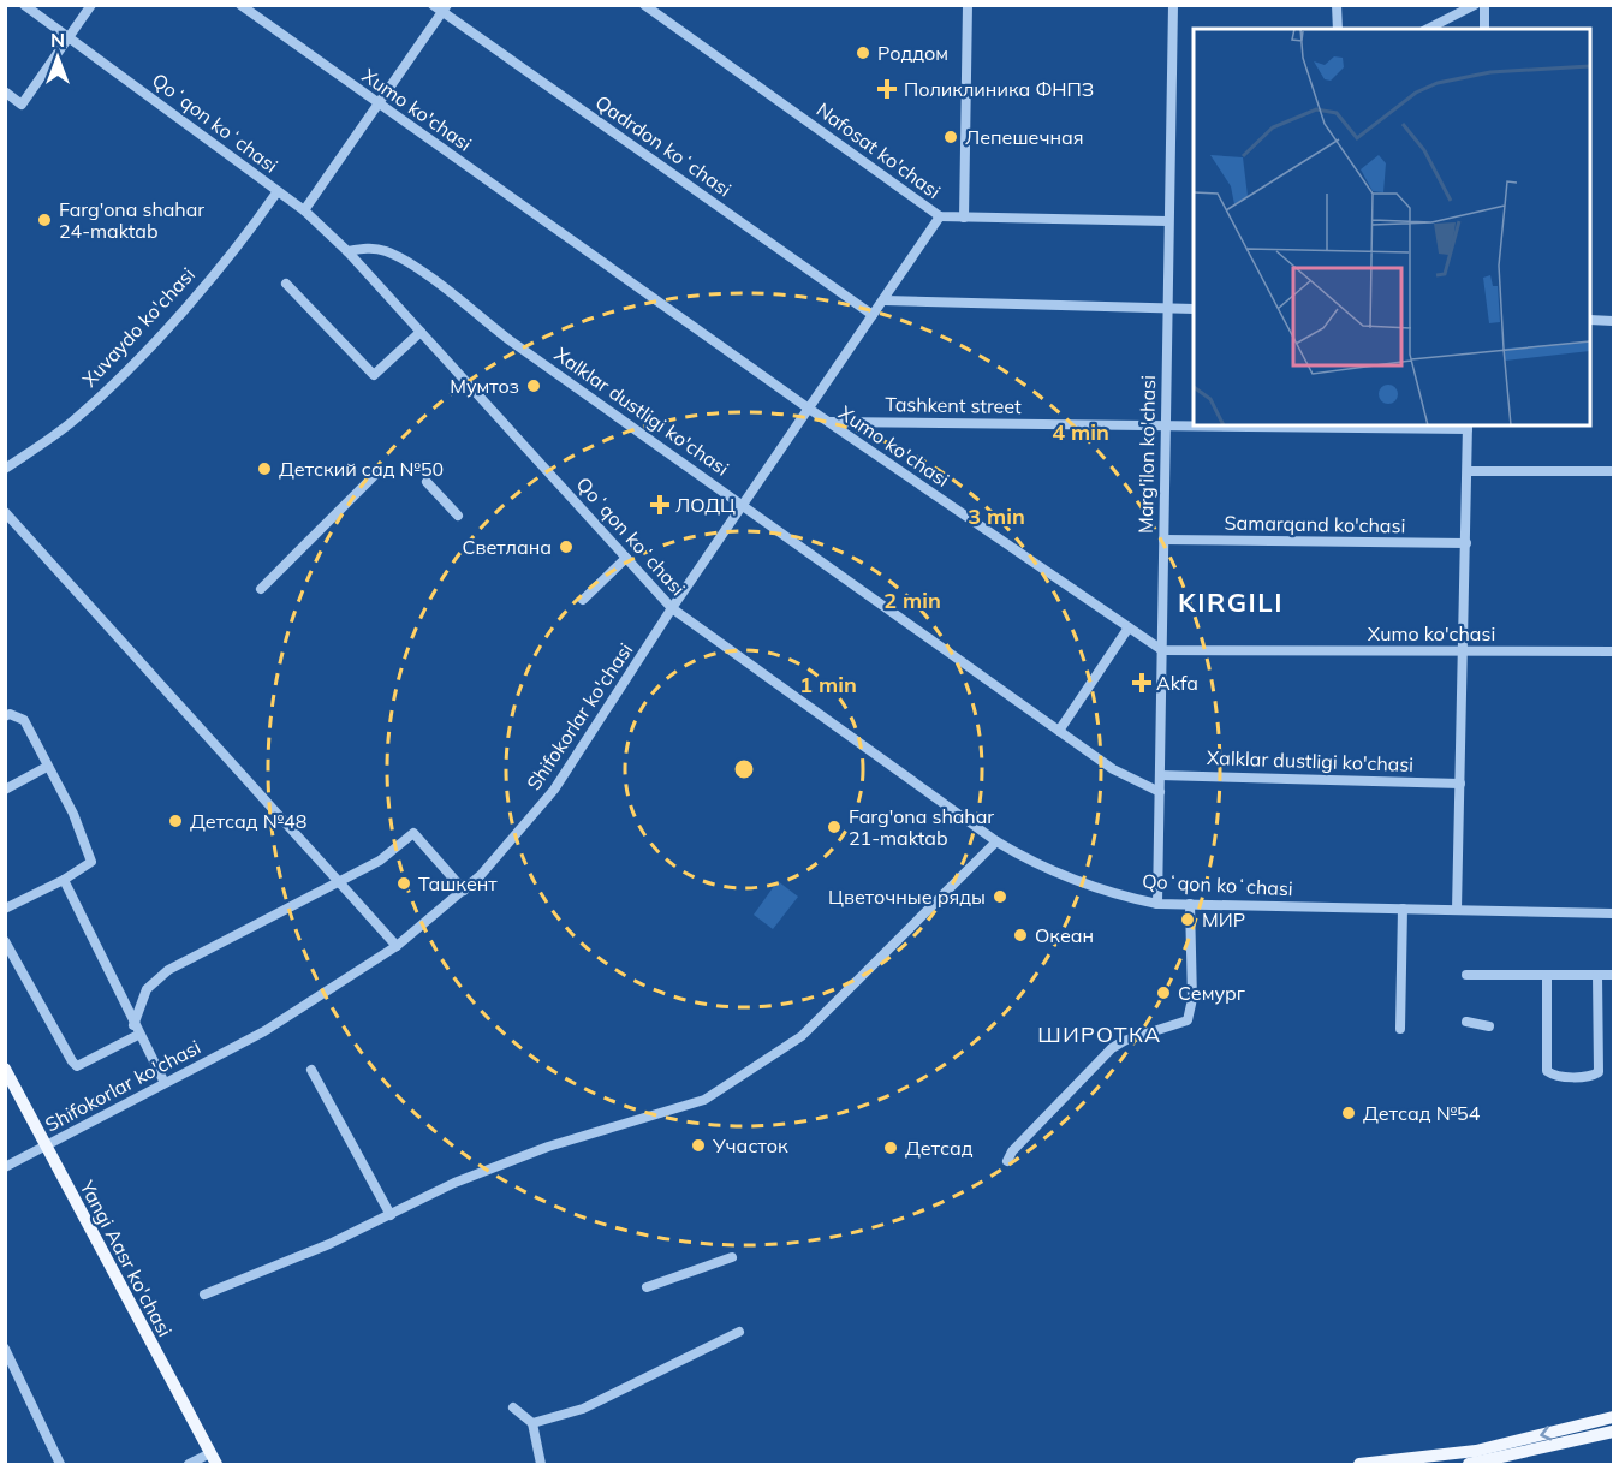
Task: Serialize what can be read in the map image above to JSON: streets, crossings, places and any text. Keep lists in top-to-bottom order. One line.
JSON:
{"streets":{"main road":["Yangi Aasr ko'chasi"],"street":["Xumo ko'chasi","Qoʻqon koʻchasi","Qadrdon koʻchasi","Nafosat ko'chasi","Xuvaydo ko'chasi","Tashkent street","Xalklar dustligi ko'chasi","Marg'ilon ko'chasi","Samarqand ko'chasi","Shifokorlar ko'chasi"]},"crossings":[["Xumo ko'chasi","Tashkent street"],["Xumo ko'chasi","Marg'ilon ko'chasi"],["Xumo ko'chasi","Shifokorlar ko'chasi"],["Qoʻqon koʻchasi","Xuvaydo ko'chasi"],["Qoʻqon koʻchasi","Xalklar dustligi ko'chasi"],["Qoʻqon koʻchasi","Marg'ilon ko'chasi"],["Qoʻqon koʻchasi","Shifokorlar ko'chasi"],["Qadrdon koʻchasi","Shifokorlar ko'chasi"],["Nafosat ko'chasi","Marg'ilon ko'chasi"],["Nafosat ko'chasi","Shifokorlar ko'chasi"],["Tashkent street","Marg'ilon ko'chasi"],["Xalklar dustligi ko'chasi","Marg'ilon ko'chasi"],["Xalklar dustligi ko'chasi","Shifokorlar ko'chasi"],["Marg'ilon ko'chasi","Samarqand ko'chasi"],["Shifokorlar ko'chasi","Yangi Aasr ko'chasi"]],"districts":["KIRGILI","ШИРОТКА"],"places":{"other":["Роддом","Лепешечная","Farg'ona shahar 24-maktab","Mумтоз","Детский сад №50","Светлана","Детсад №48","Farg'ona shahar 21-maktab","Ташкент","Цветочные ряды","МИР","Океан","Семург","Детсад №54","Участок","Детсад"],"health":["Поликлиника ФНПЗ","ЛОДЦ","Akfa"]},"north":"top","rings":["4 min","3 min","2 min","1 min"]}
